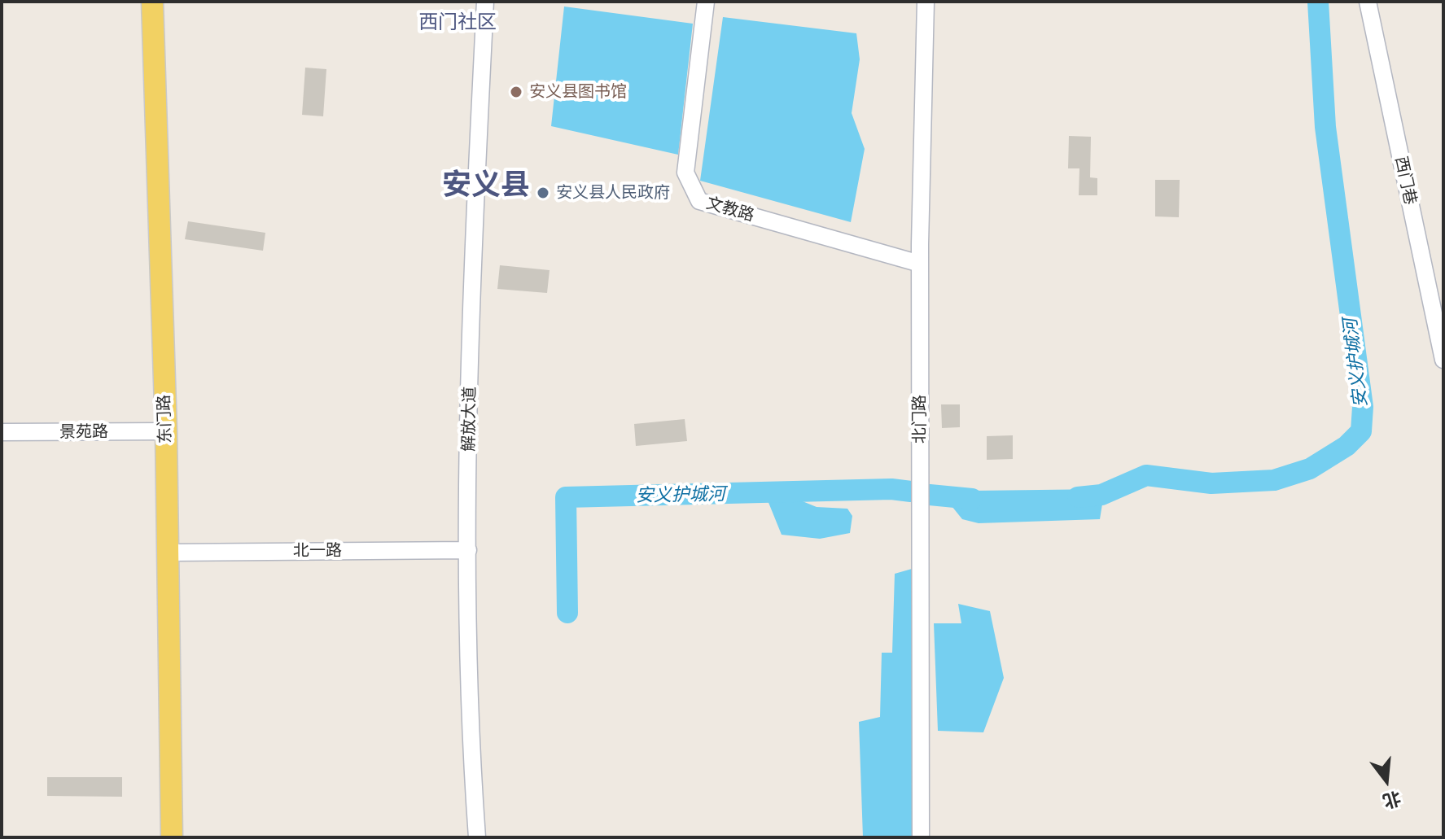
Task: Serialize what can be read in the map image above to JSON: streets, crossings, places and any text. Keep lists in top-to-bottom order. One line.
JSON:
{"streets":{"main road":["东门路"],"street":["西门巷","文教路","解放大道","北门路","景苑路","北一路"]},"crossings":[["文教路","北门路"],["东门路","景苑路"],["东门路","北一路"],["解放大道","北一路"]],"districts":["西门社区","安义县"],"water":["安义护城河"],"places":["安义县图书馆","安义县人民政府"],"north":"bottom"}
